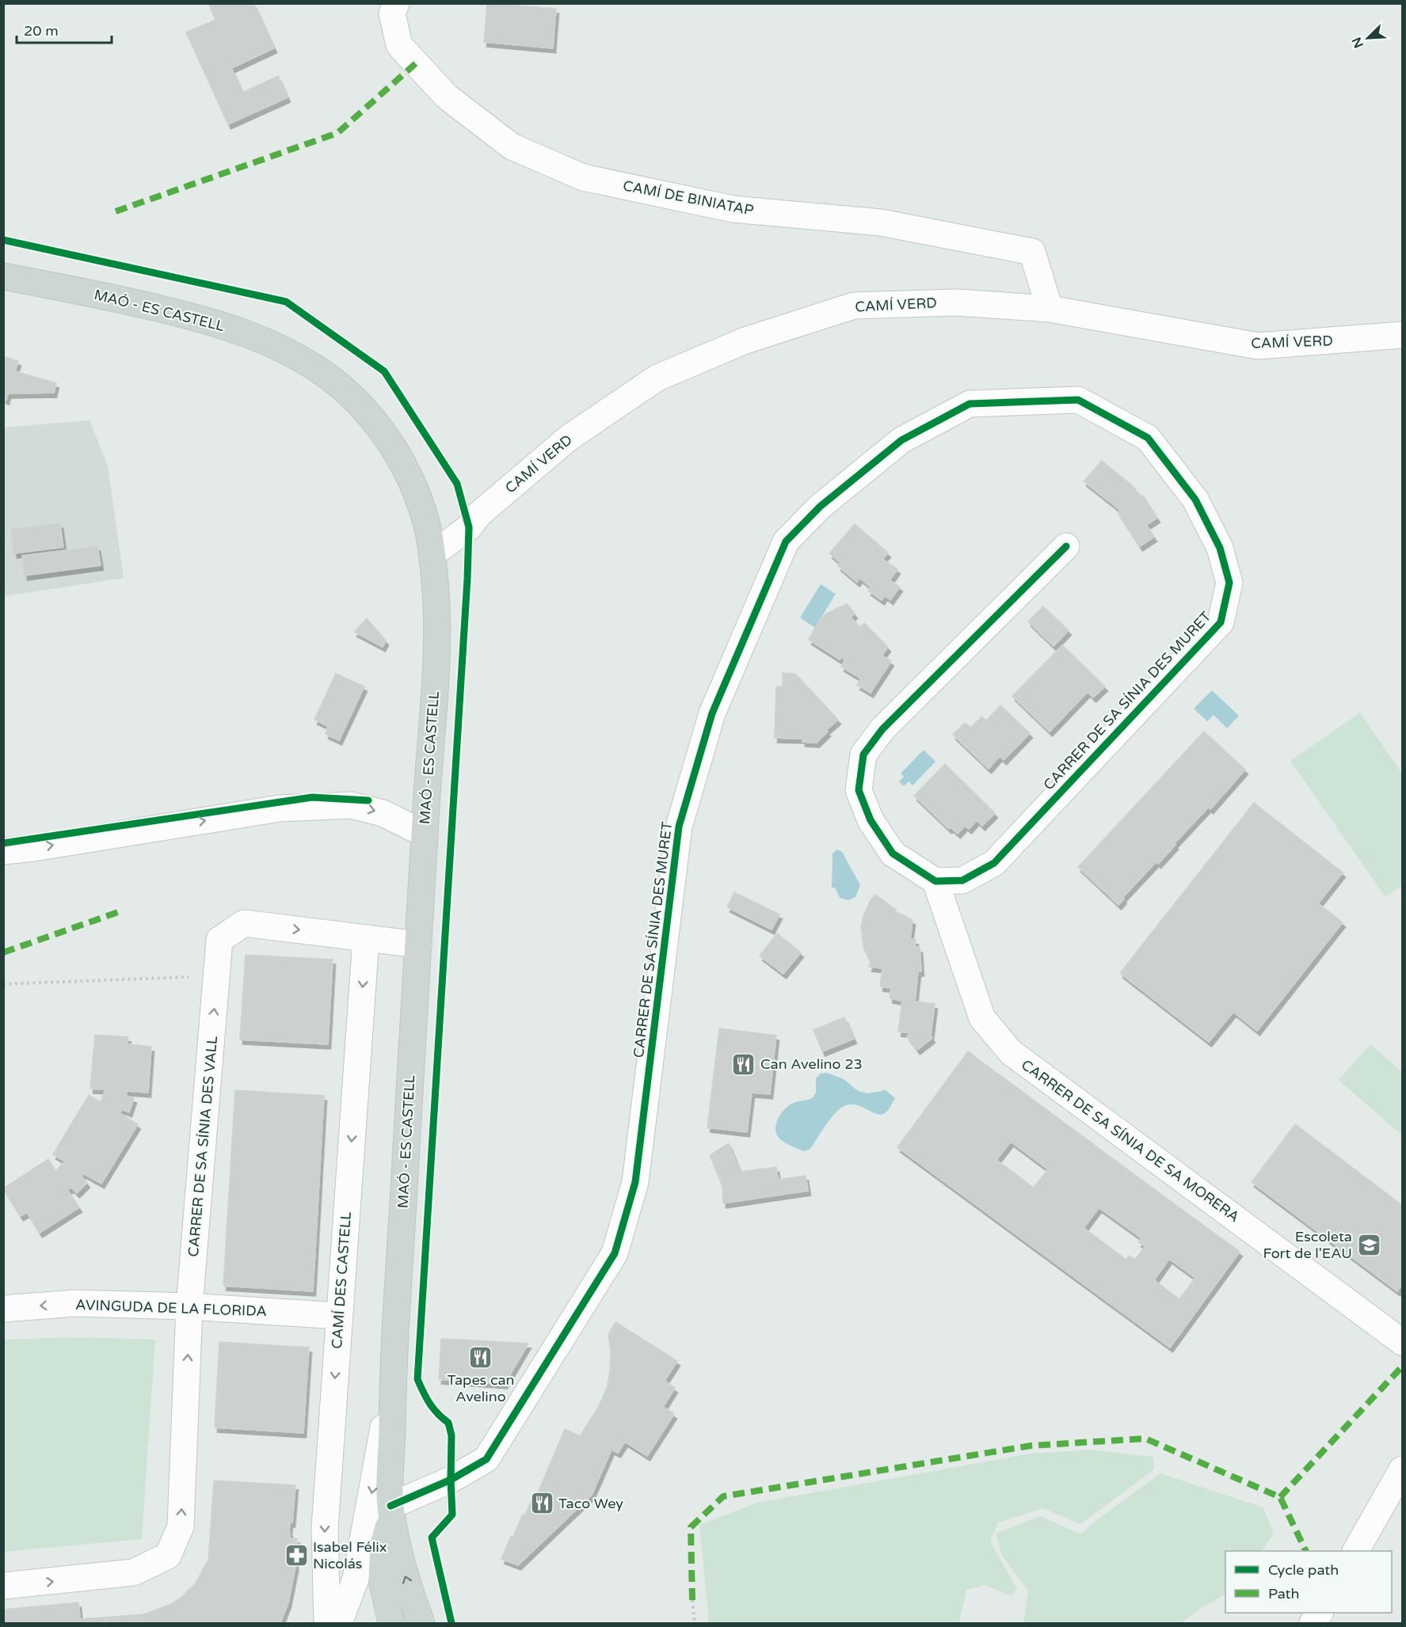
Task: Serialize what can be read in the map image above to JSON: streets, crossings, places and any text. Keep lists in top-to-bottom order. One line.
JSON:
{"streets":{"main road":["MAÓ - ES CASTELL"],"street":["CAMÍ DE BINIATAP","CAMÍ VERD","CARRER DE SA SÍNIA DES MURET","CARRER DE SA SÍNIA DE SA MORERA","CARRER DE SA SÍNIA DES VALL","CAMÍ DES CASTELL","AVINGUDA DE LA FLORIDA"]},"crossings":[["CAMÍ DE BINIATAP","CAMÍ VERD"],["CAMÍ VERD","MAÓ - ES CASTELL"],["MAÓ - ES CASTELL","CARRER DE SA SÍNIA DES MURET"],["MAÓ - ES CASTELL","CARRER DE SA SÍNIA DES VALL"],["CARRER DE SA SÍNIA DES MURET","CARRER DE SA SÍNIA DE SA MORERA"],["CARRER DE SA SÍNIA DES VALL","CAMÍ DES CASTELL"],["CARRER DE SA SÍNIA DES VALL","AVINGUDA DE LA FLORIDA"],["CAMÍ DES CASTELL","AVINGUDA DE LA FLORIDA"]],"one_way":["AVINGUDA DE LA FLORIDA"],"places":{"restaurant":["Can Avelino 23","Tapes can Avelino","Taco Wey"],"school or university":["Escoleta Fort de l'EAU"],"pharmacy":["Isabel Félix Nicolás"]},"legend":["Cycle path","Path"],"scale_bar":"20 m","north":"bottom left"}
